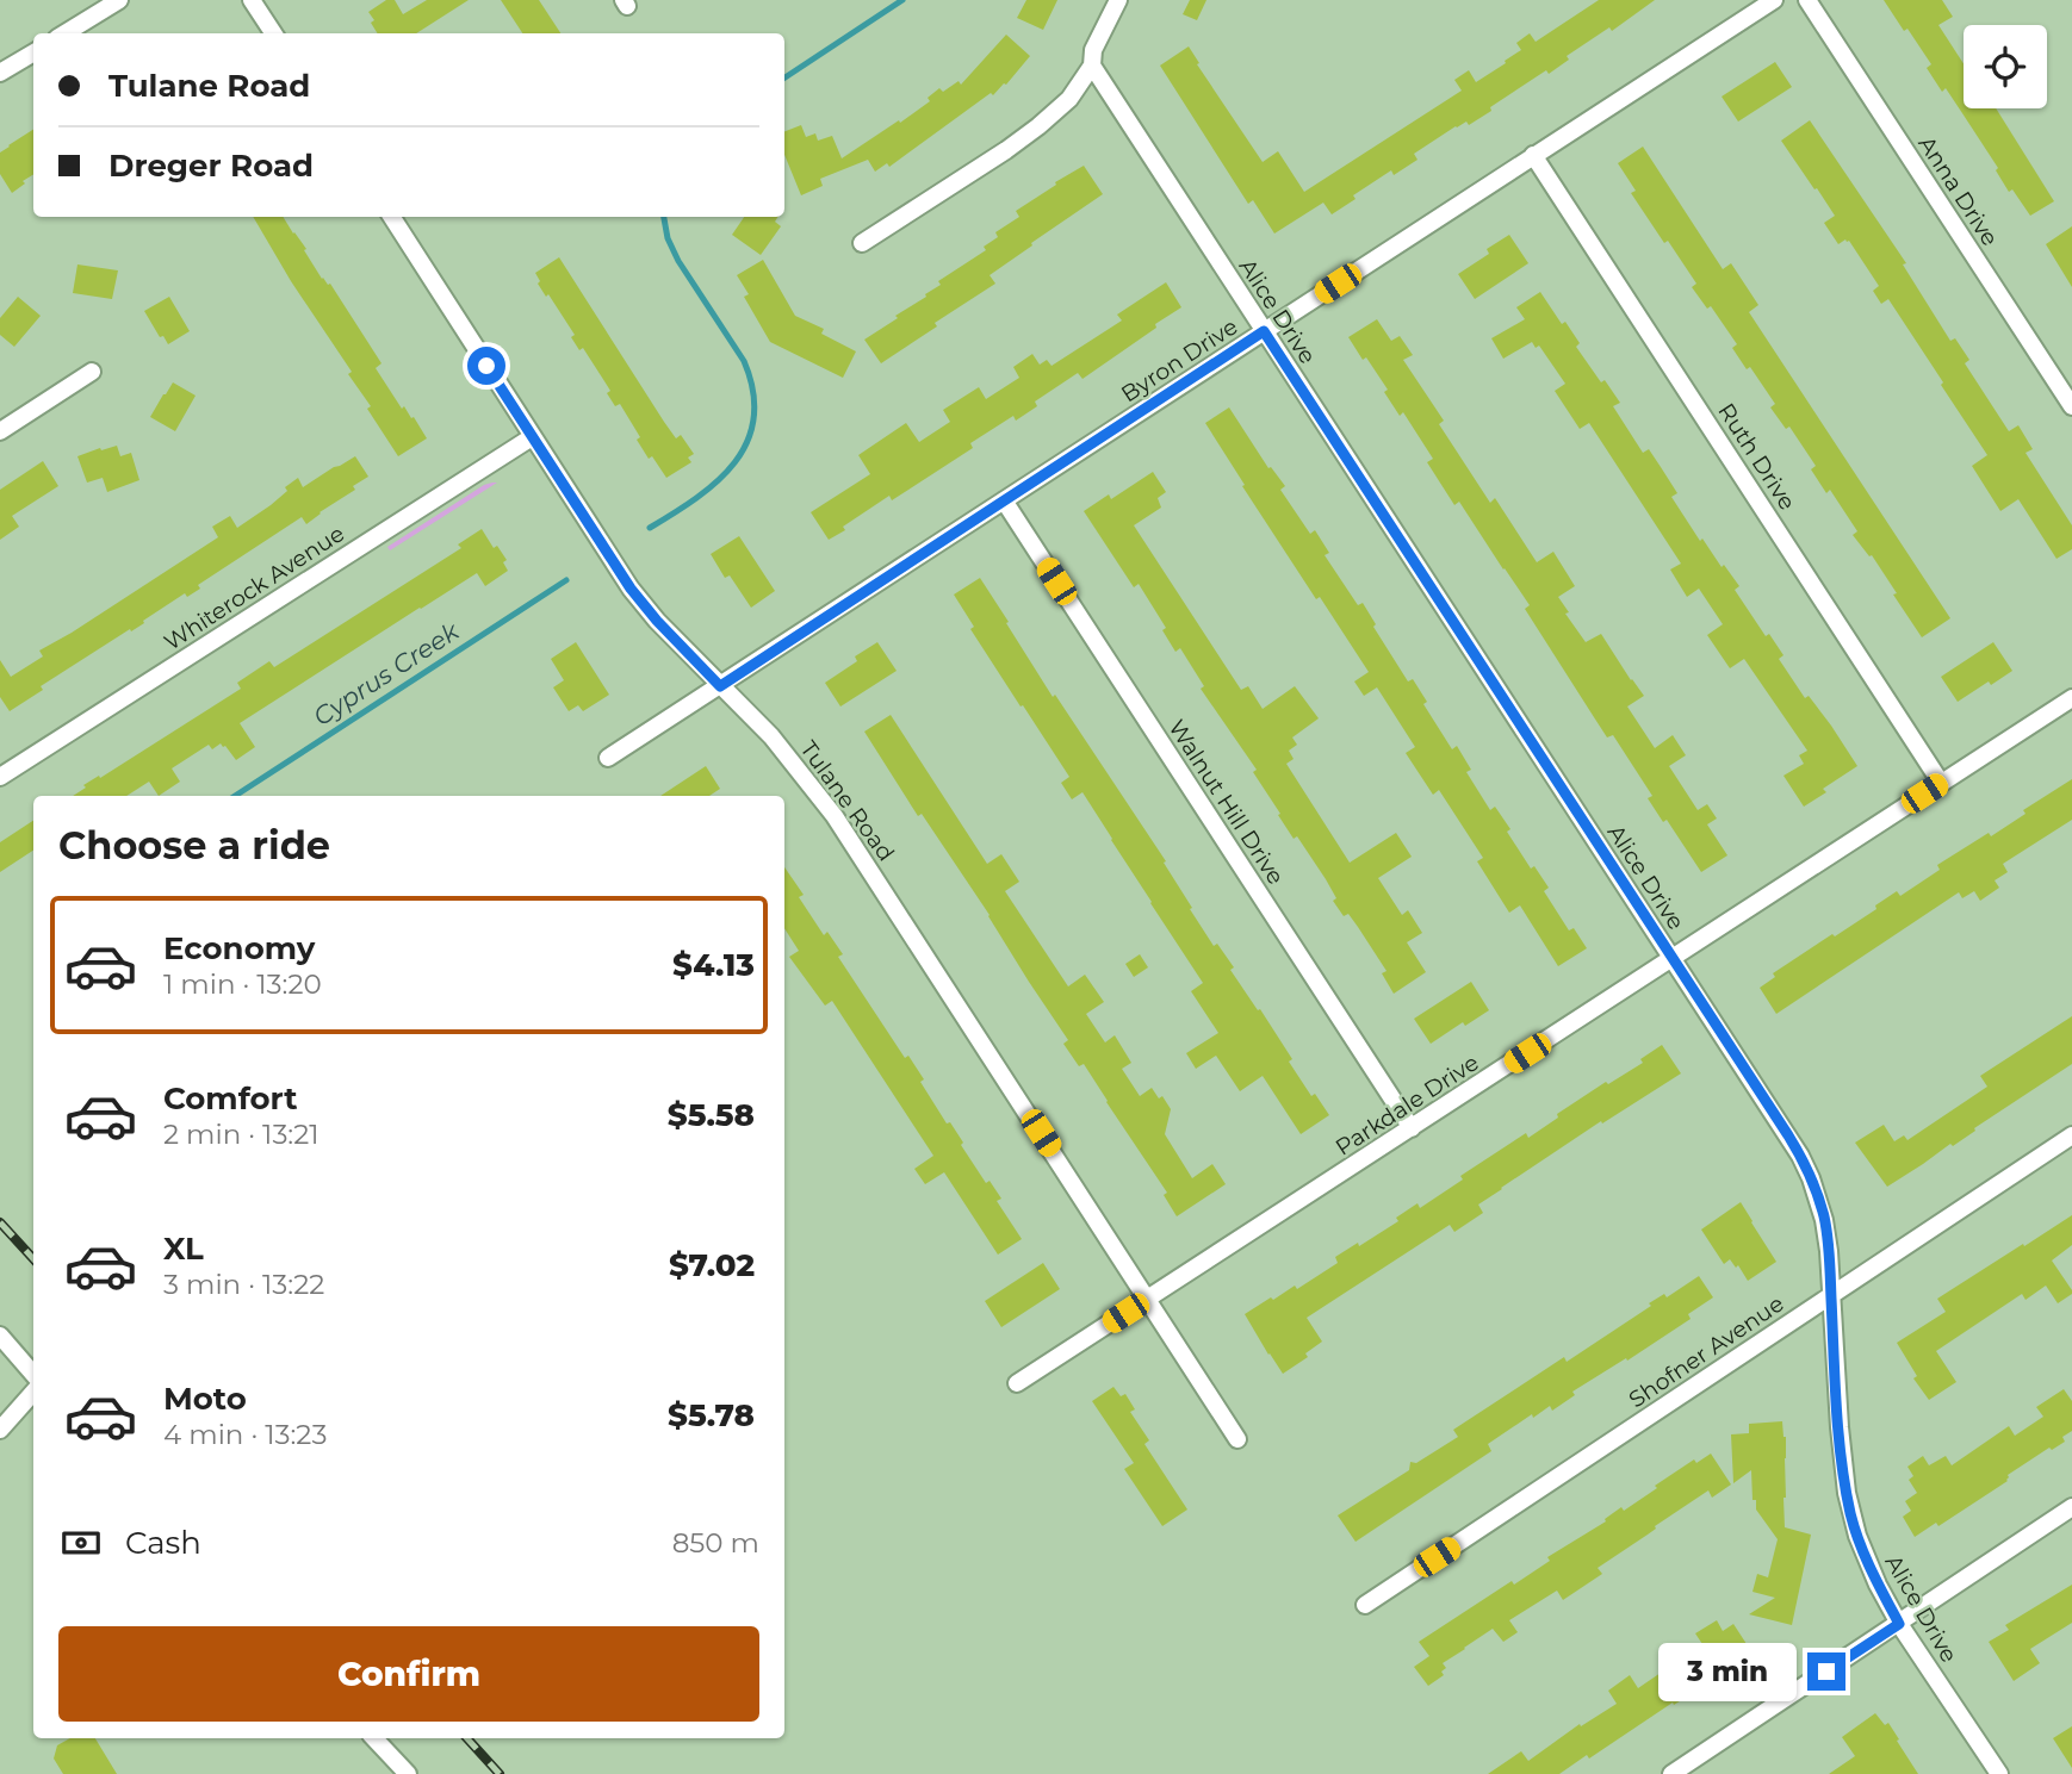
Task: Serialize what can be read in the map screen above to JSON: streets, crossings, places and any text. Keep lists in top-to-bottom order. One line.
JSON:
{"streets":{"street":["Anna Drive","Alice Drive","Byron Drive","Ruth Drive","Whiterock Avenue","Tulane Road","Walnut Hill Drive","Parkdale Drive","Shofner Avenue"]},"crossings":[["Alice Drive","Byron Drive"],["Alice Drive","Parkdale Drive"],["Alice Drive","Shofner Avenue"],["Byron Drive","Ruth Drive"],["Byron Drive","Tulane Road"],["Byron Drive","Walnut Hill Drive"],["Ruth Drive","Parkdale Drive"],["Whiterock Avenue","Tulane Road"],["Tulane Road","Parkdale Drive"],["Walnut Hill Drive","Parkdale Drive"]],"water":["Cyprus Creek"],"page":{"banner":["Tulane Road","Dreger Road"],"heading":"Choose a ride","list":[{"name":"Economy","note":"1 min · 13:20","value":"$4.13"},{"name":"Comfort","note":"2 min · 13:21","value":"$5.58"},{"name":"XL","note":"3 min · 13:22","value":"$7.02"},{"name":"Moto","note":"4 min · 13:23","value":"$5.78"}],"pay":["Cash","850 m"],"buttons":"Confirm","bubble":"3 min"}}
